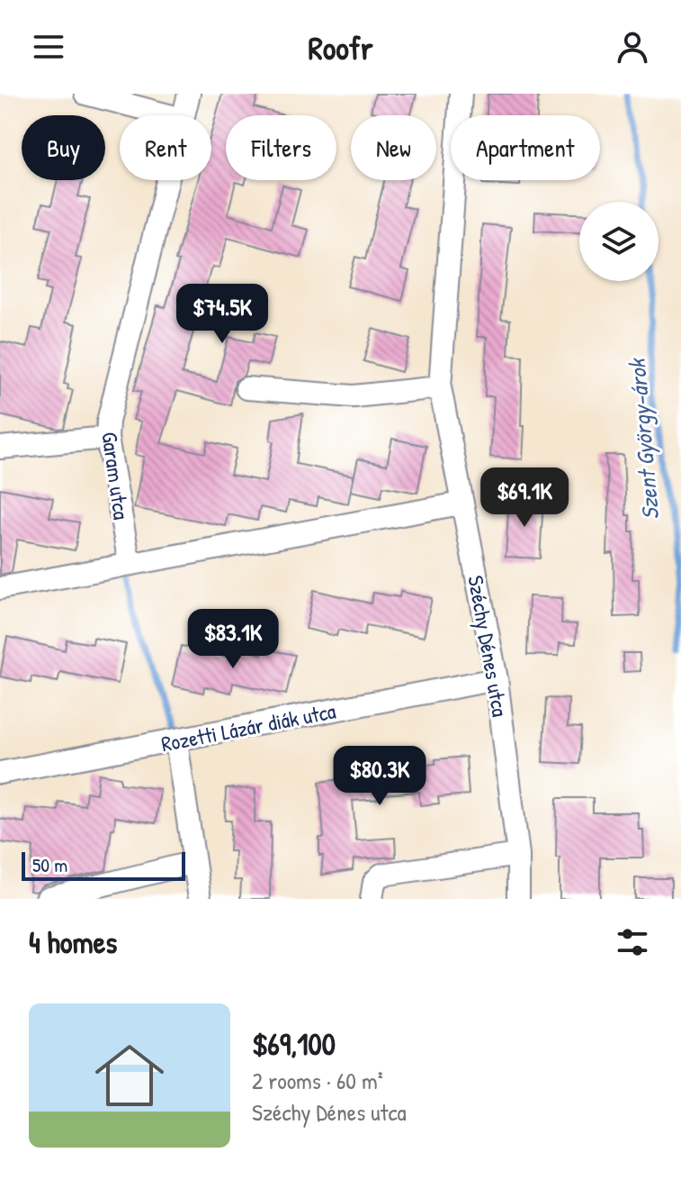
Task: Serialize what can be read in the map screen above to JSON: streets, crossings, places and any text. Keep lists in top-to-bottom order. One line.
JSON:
{"streets":{"street":["Garam utca","Széchy Dénes utca","Rozetti Lázár diák utca"]},"crossings":[["Széchy Dénes utca","Rozetti Lázár diák utca"]],"water":["Szent György-árok"],"scale_bar":"50 m","page":{"header":"Roofr","chip":["Buy","Rent","Filters","New","Apartment"],"price":["$74.5K","$69.1K","$83.1K","$80.3K"],"scale":"50 m","heading":"4 homes","list":[{"name":"$69,100","note":"2 rooms · 60 m² · Széchy Dénes utca"}]}}
